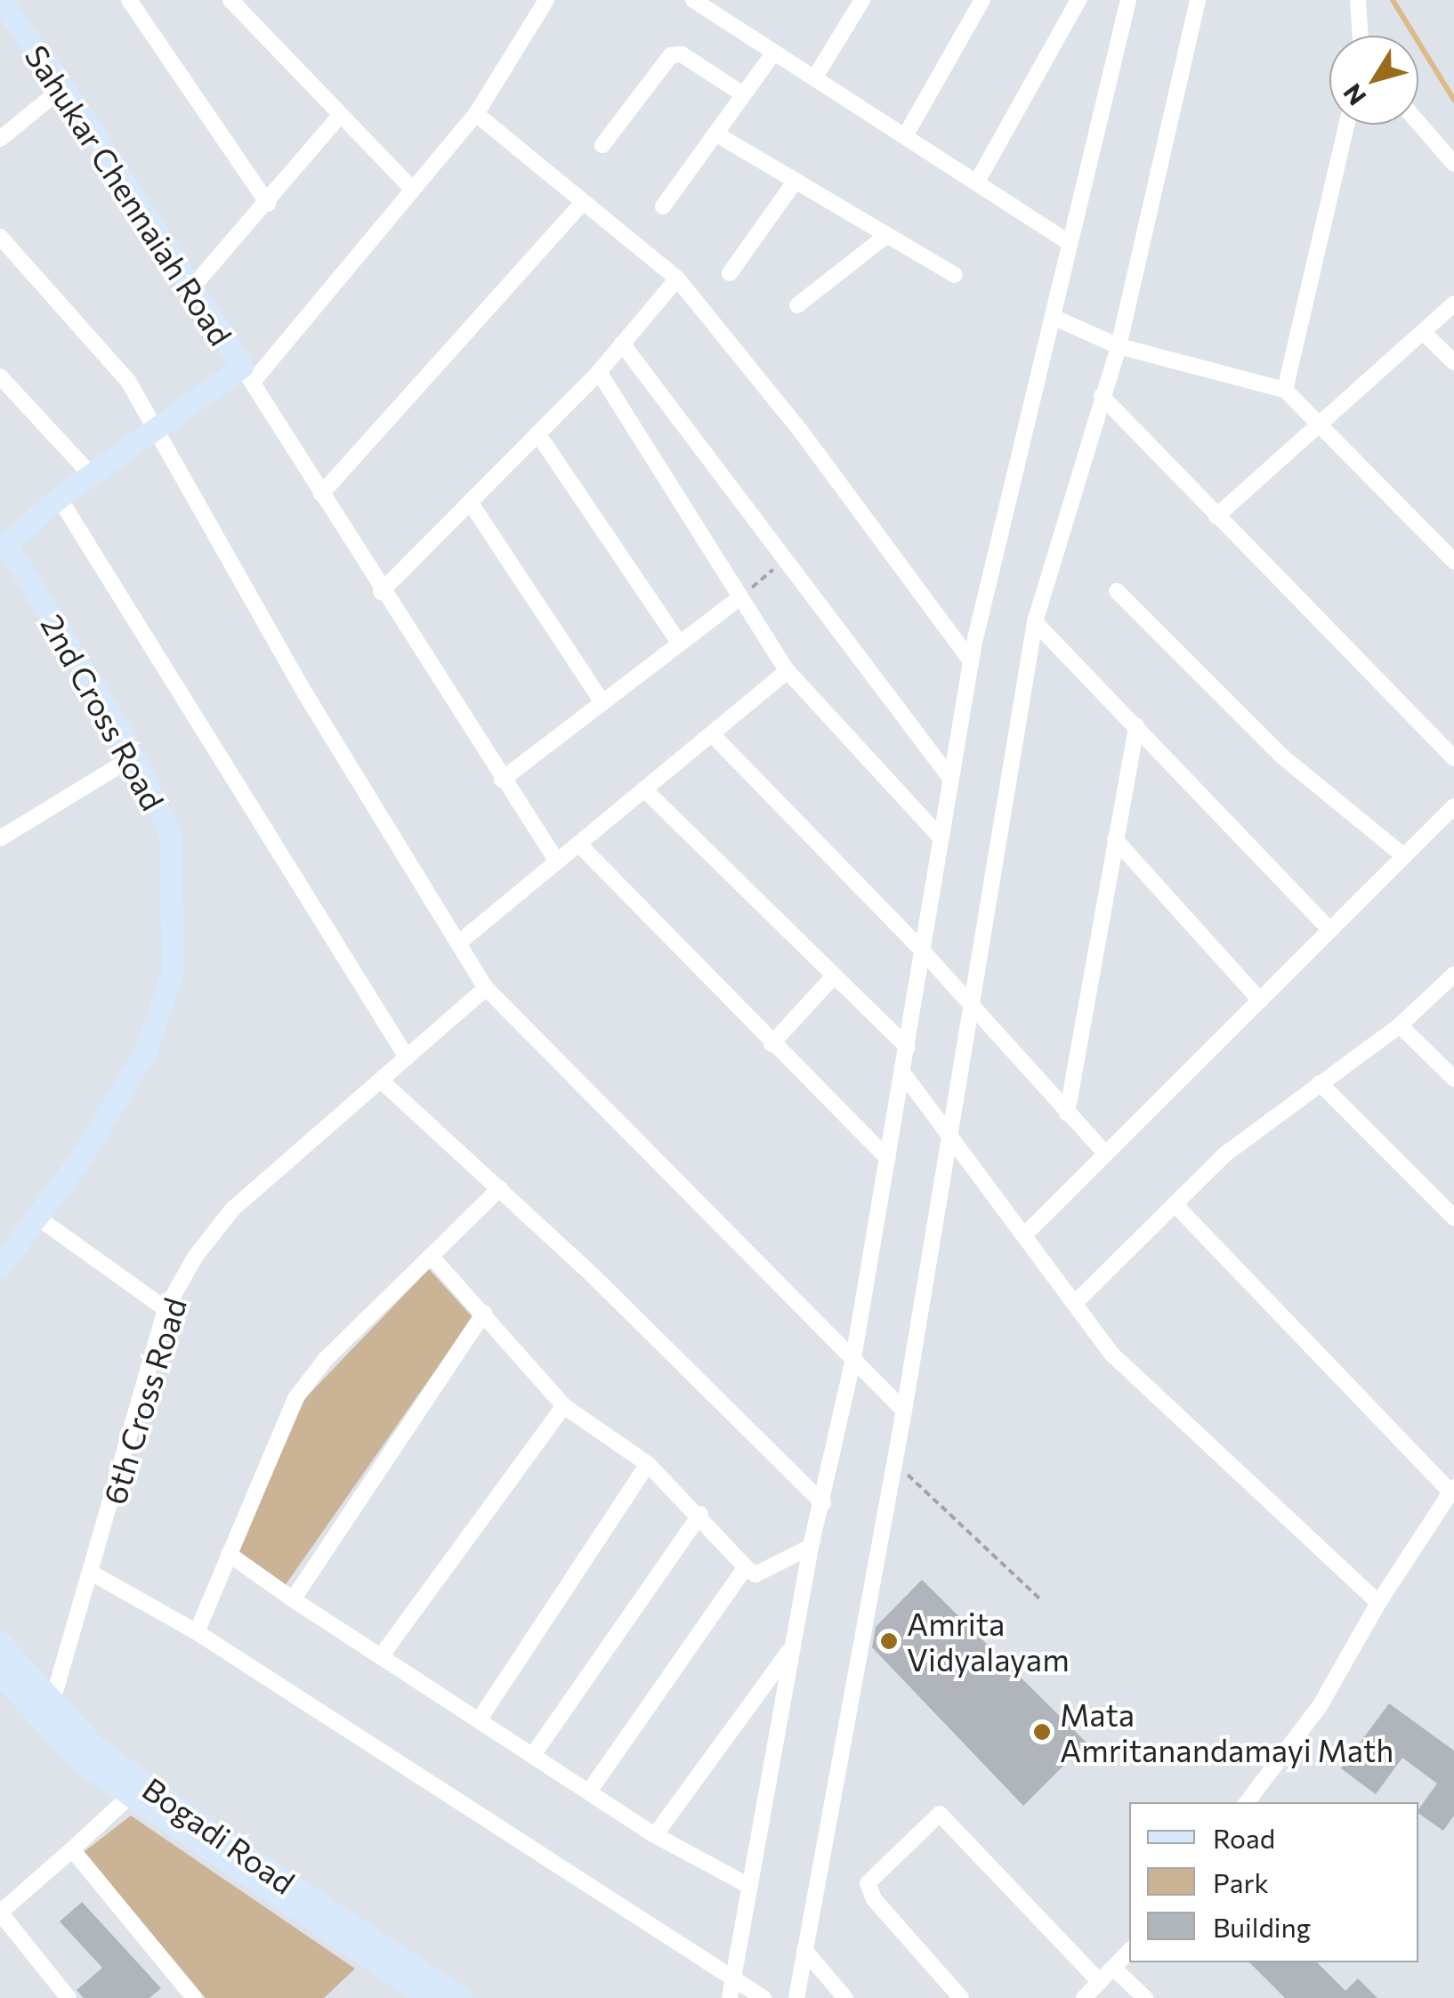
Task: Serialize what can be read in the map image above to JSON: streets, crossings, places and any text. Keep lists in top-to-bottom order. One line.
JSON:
{"streets":{"street":["Sahukar Chennaiah Road","2nd Cross Road","6th Cross Road","Bogadi Road"]},"crossings":[["Sahukar Chennaiah Road","2nd Cross Road"],["6th Cross Road","Bogadi Road"]],"places":["Amrita Vidyalayam","Mata Amritanandamayi Math"],"legend":["Road","Park","Building"],"north":"bottom left"}
